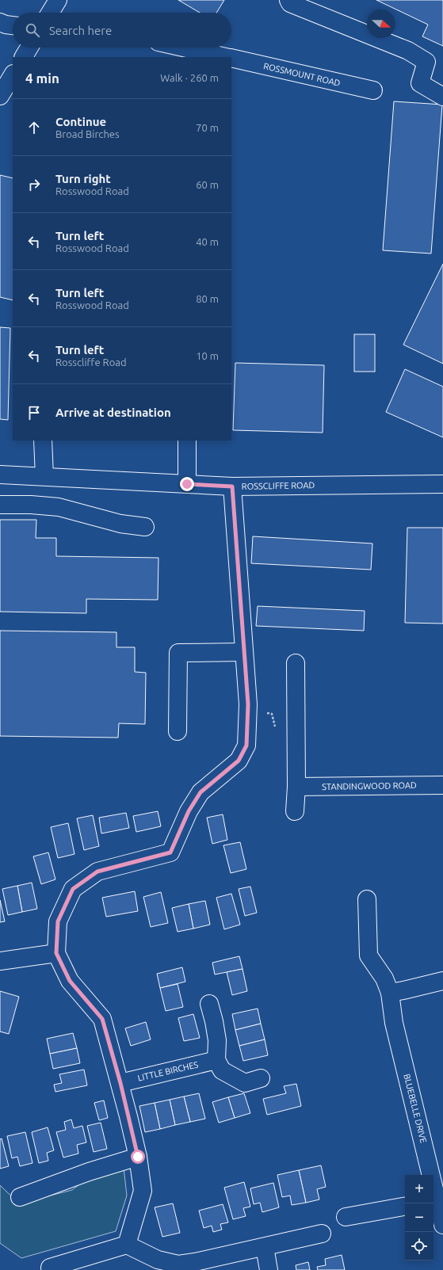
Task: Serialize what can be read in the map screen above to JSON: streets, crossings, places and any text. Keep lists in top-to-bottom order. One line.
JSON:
{"streets":{"street":["ROSSMOUNT ROAD","ROSSCLIFFE ROAD","STANDINGWOOD ROAD","LITTLE BIRCHES","BLUEBELLE DRIVE"]},"north":"right","page":{"search":"Search here","heading":["4 min","Walk · 260 m"],"list":[["Continue","Broad Birches","70 m"],["Turn right","Rosswood Road","60 m"],["Turn left","Rosswood Road","40 m"],["Turn left","Rosswood Road","80 m"],["Turn left","Rosscliffe Road","10 m"],"Arrive at destination"],"map_buttons":["+","−"]}}
